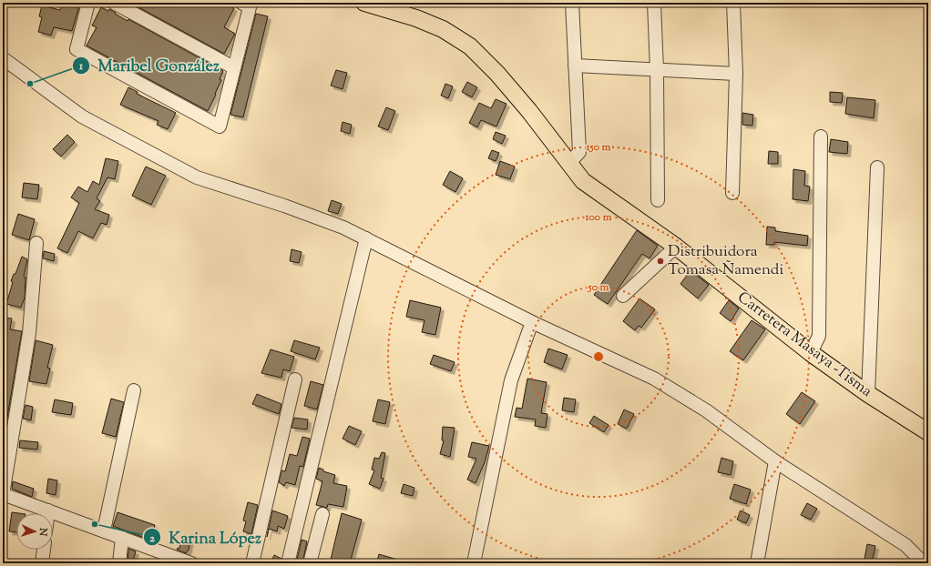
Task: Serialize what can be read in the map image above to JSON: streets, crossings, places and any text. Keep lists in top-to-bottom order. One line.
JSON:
{"streets":{"main road":["Carretera Masaya -Tisma"]},"places":["Maribel González","Distribuidora Tomasa Ñamendi","Karina López"],"north":"right","rings":["150 m","100 m","50 m"]}
